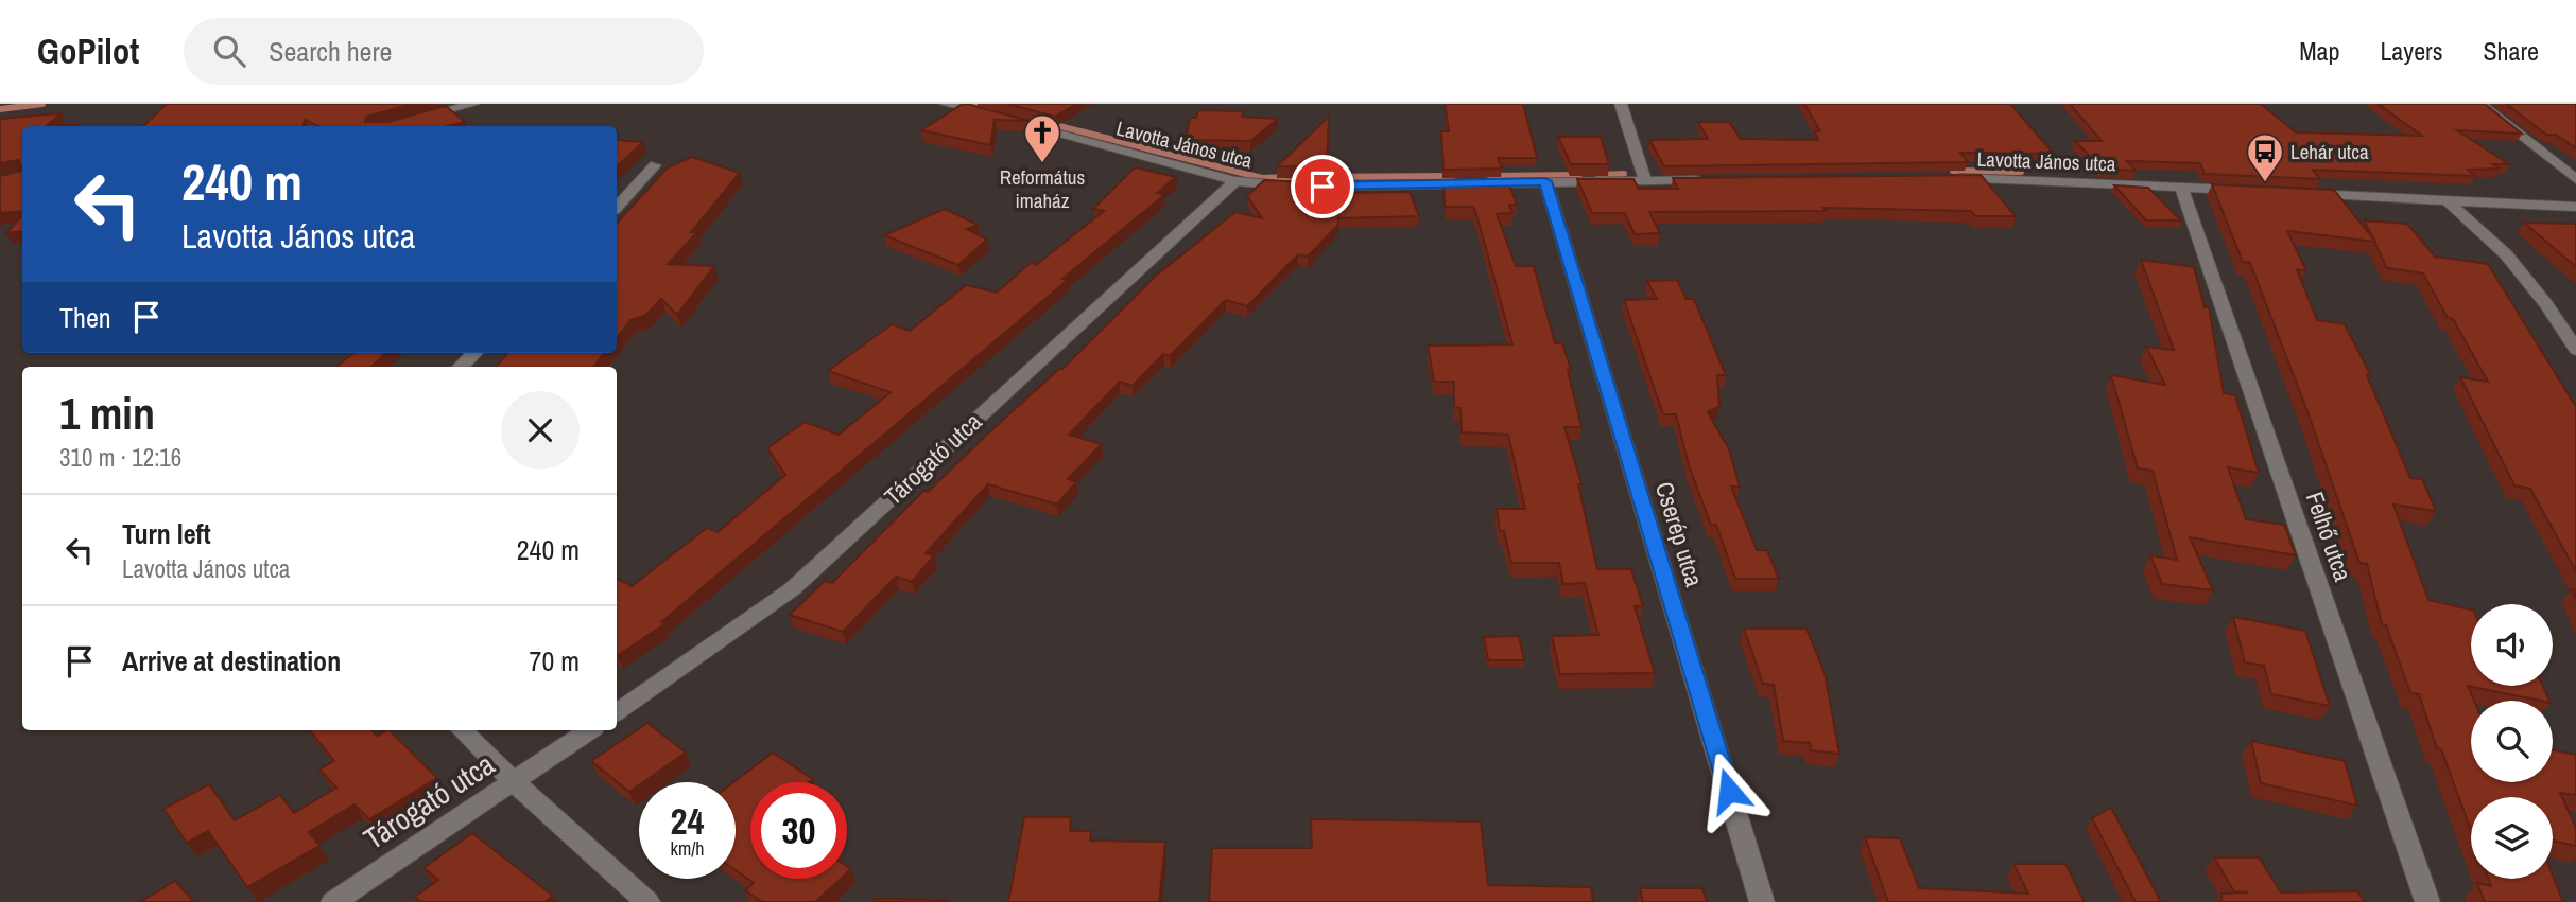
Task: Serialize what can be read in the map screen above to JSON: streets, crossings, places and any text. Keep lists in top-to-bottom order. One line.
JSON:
{"streets":{"street":["Lavotta János utca","Tárogató utca","Cserép utca","Felhő utca"]},"crossings":[["Lavotta János utca","Tárogató utca"],["Lavotta János utca","Cserép utca"],["Lavotta János utca","Felhő utca"]],"places":{"church":["Református imaház"],"bus stop":["Lehár utca"]},"page":{"header":"GoPilot","search":"Search here","nav":["Map","Layers","Share"],"turn":["240 m","Lavotta János utca"],"then":"Then","heading":["1 min","310 m · 12:16"],"list":[{"name":"Turn left","note":"Lavotta János utca","value":"240 m"},{"name":"Arrive at destination","value":"70 m"}],"speed":"24 km/h","limit":"30"}}
